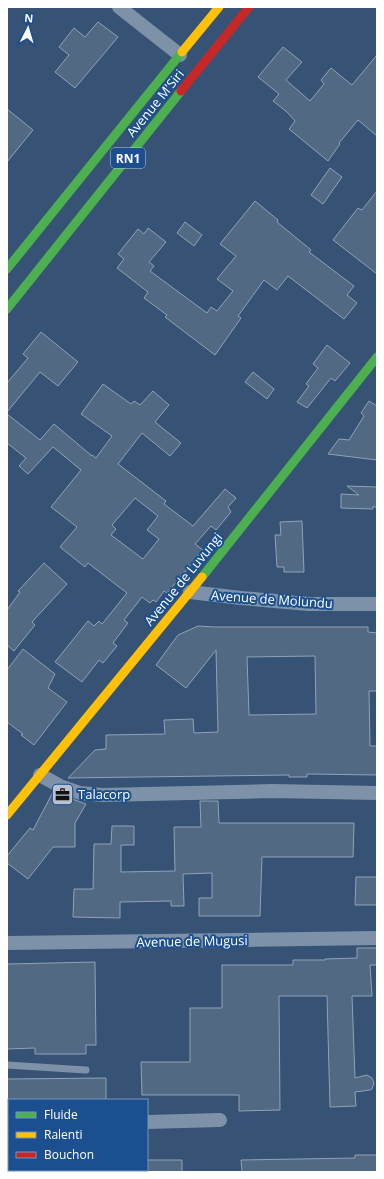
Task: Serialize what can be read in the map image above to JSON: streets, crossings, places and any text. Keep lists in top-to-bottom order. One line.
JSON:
{"streets":{"main road":["Avenue M'Siri","RN1","Avenue de Luvungi"],"street":["Avenue de Molundu","Avenue de Mugusi"]},"crossings":[["Avenue de Luvungi","Avenue de Molundu"]],"places":{"office":["Talacorp"]},"legend":["Fluide","Ralenti","Bouchon"],"north":"top"}
